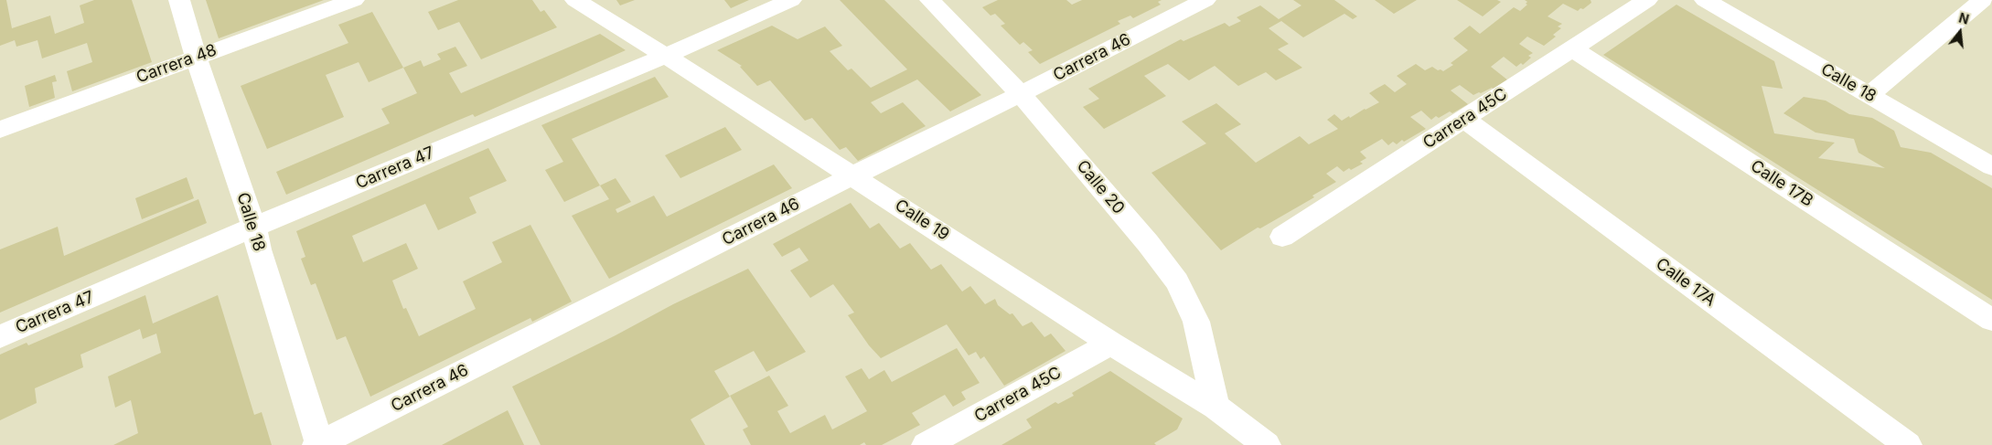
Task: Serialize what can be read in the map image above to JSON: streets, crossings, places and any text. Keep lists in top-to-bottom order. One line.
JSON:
{"streets":{"street":["Carrera 46","Carrera 48","Calle 18","Carrera 45C","Carrera 47","Calle 17B","Calle 20","Calle 19","Calle 17A"]},"crossings":[["Carrera 46","Calle 18"],["Carrera 46","Calle 20"],["Carrera 46","Calle 19"],["Carrera 48","Calle 18"],["Calle 18","Carrera 47"],["Carrera 45C","Calle 17B"],["Carrera 45C","Calle 19"],["Carrera 45C","Calle 17A"],["Carrera 47","Calle 19"],["Calle 20","Calle 19"]],"north":"top"}
